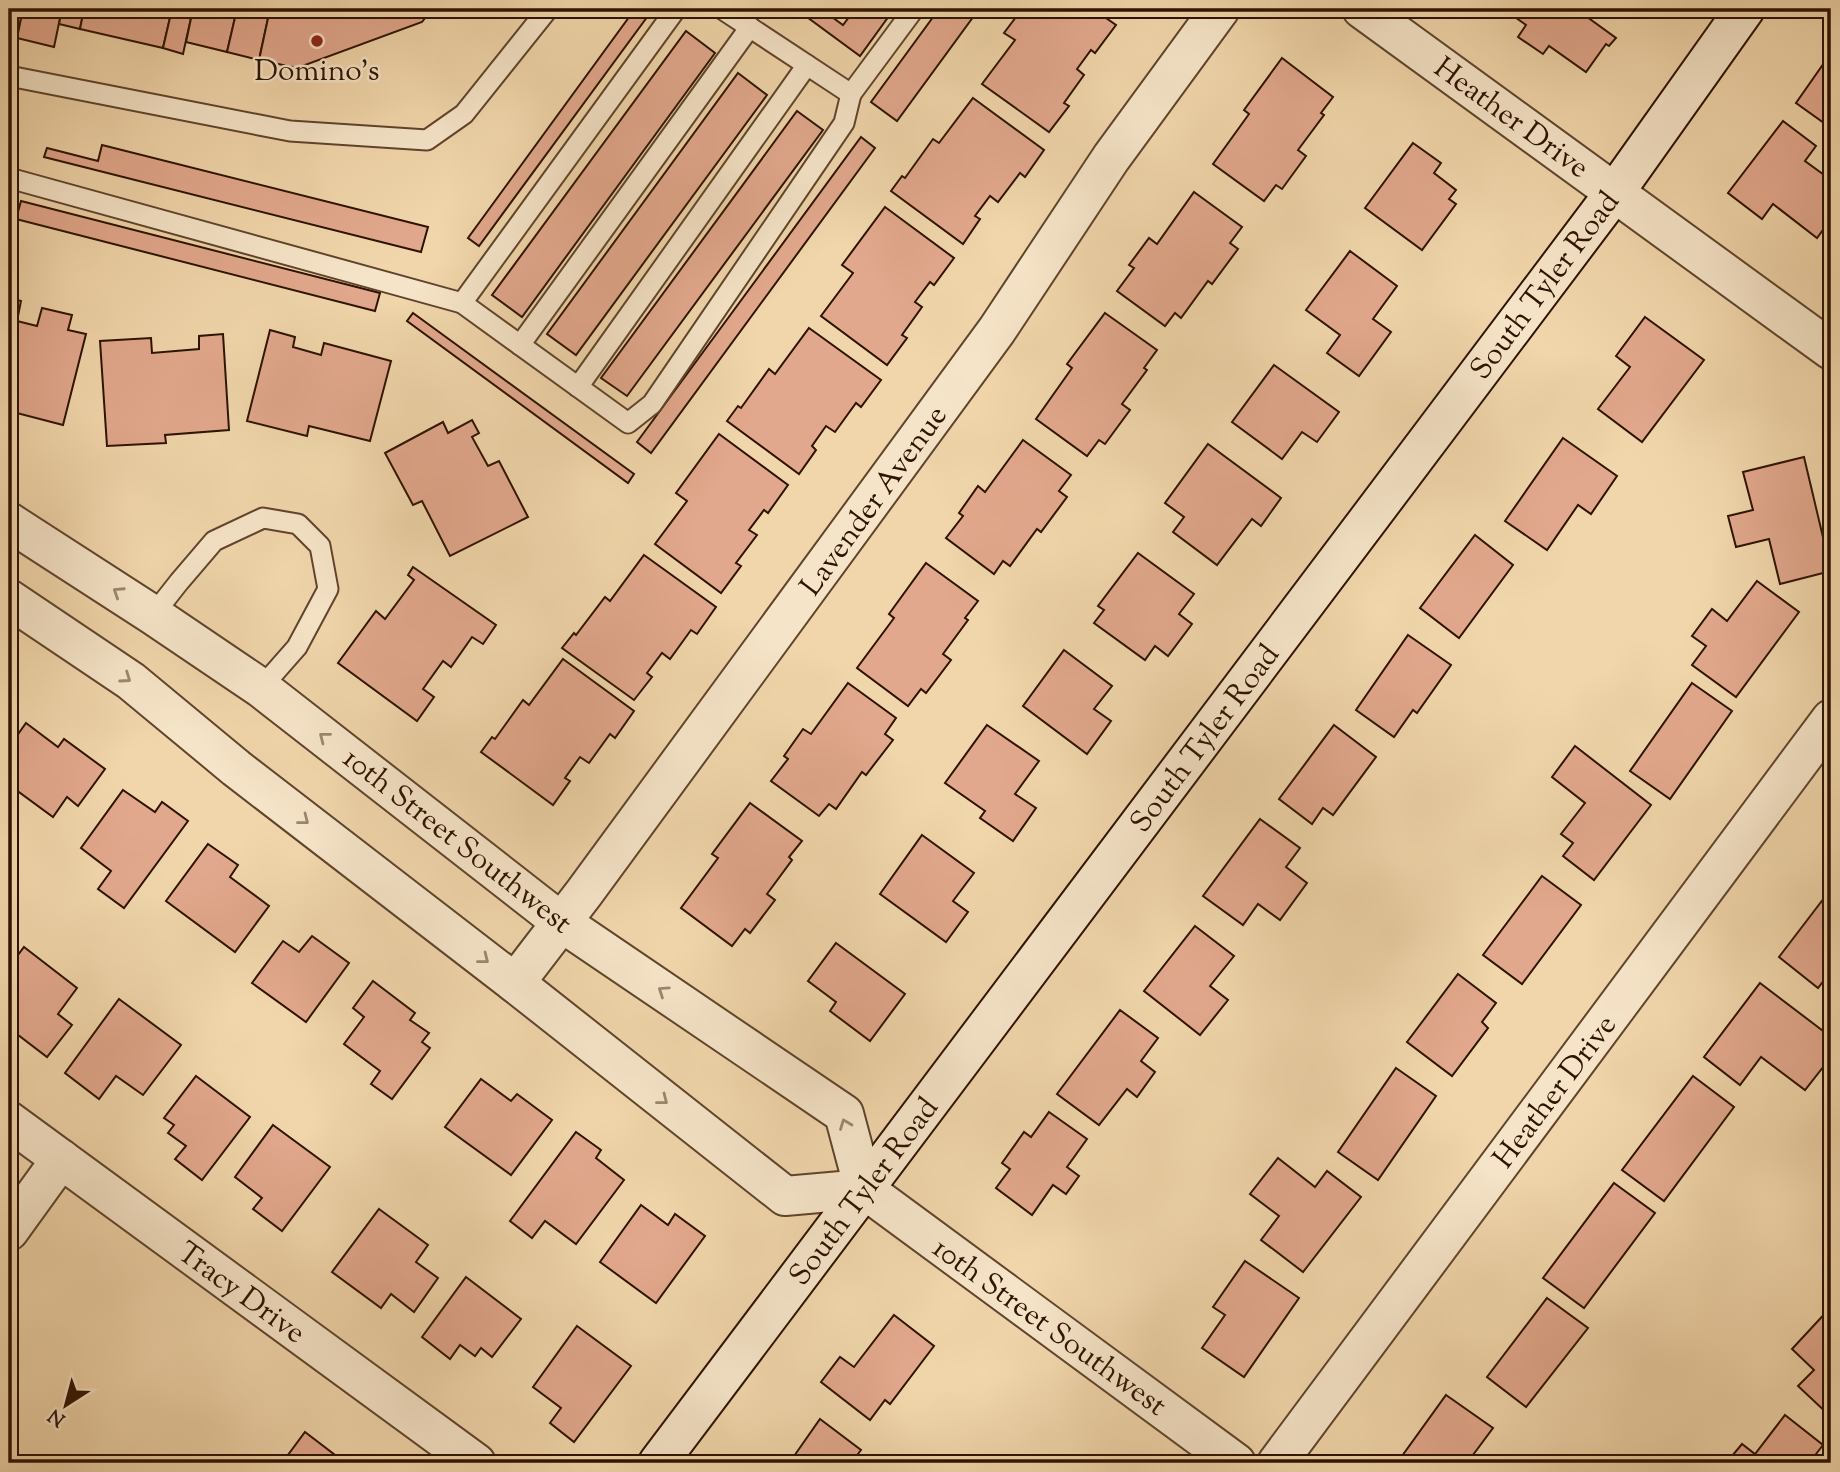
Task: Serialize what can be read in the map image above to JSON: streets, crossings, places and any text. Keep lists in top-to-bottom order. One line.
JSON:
{"streets":{"street":["Heather Drive","South Tyler Road","Lavender Avenue","10th Street Southwest","Tracy Drive"]},"crossings":[["Heather Drive","South Tyler Road"],["South Tyler Road","10th Street Southwest"],["Lavender Avenue","10th Street Southwest"]],"places":["Domino's"],"north":"bottom left"}
